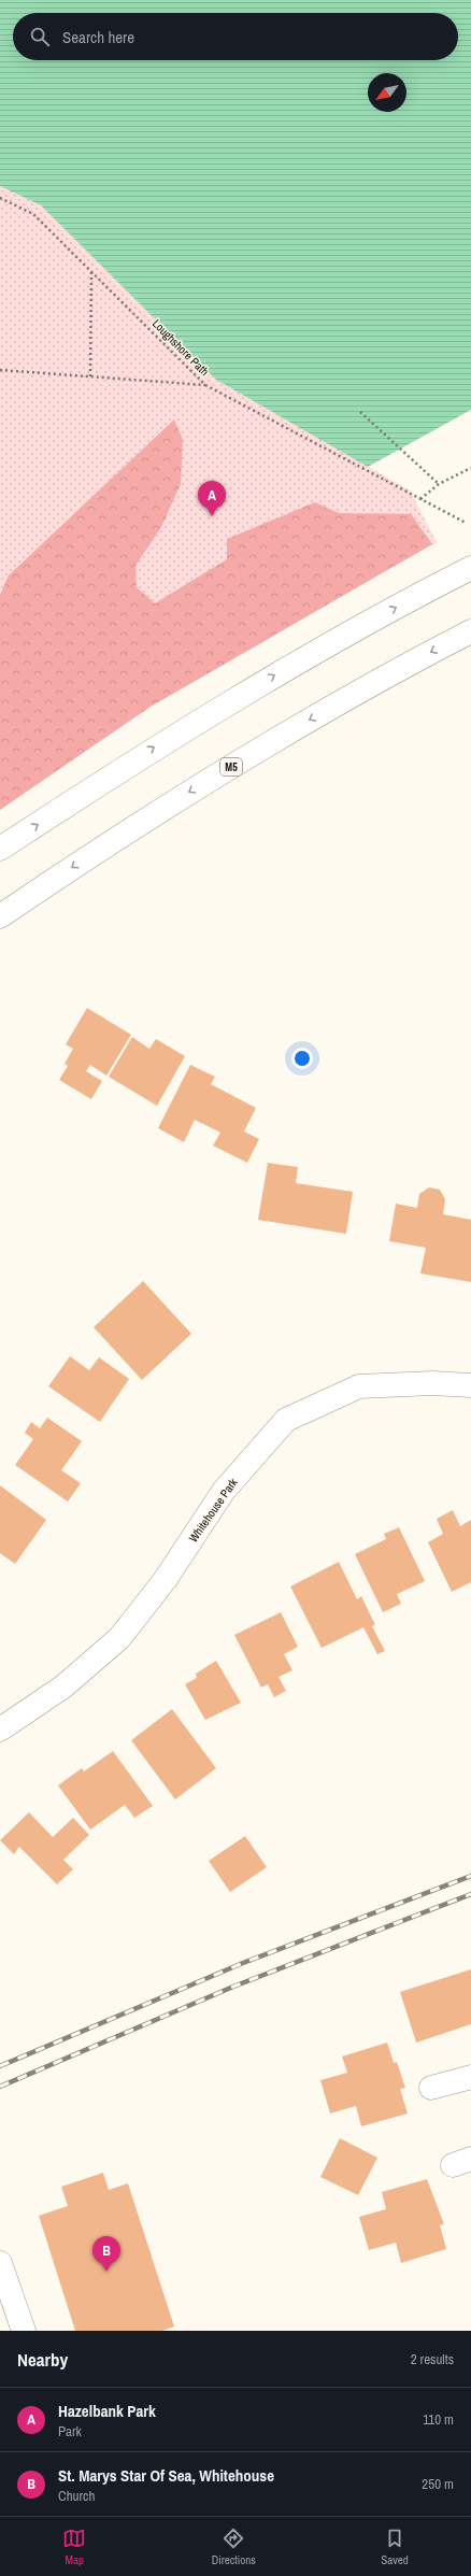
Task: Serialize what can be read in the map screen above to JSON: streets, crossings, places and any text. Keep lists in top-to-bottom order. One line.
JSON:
{"streets":{"main road":["M5","Whitehouse Park"],"path":["Loughshore Path"]},"north":"bottom left","page":{"search":"Search here","pins":["A","B"],"heading":["Nearby","2 results"],"list":[{"mark":"A","name":"Hazelbank Park","note":"Park","value":"110 m"},{"mark":"B","name":"St. Marys Star Of Sea, Whitehouse","note":"Church","value":"250 m"}],"nav":["Map","Directions","Saved"]}}
